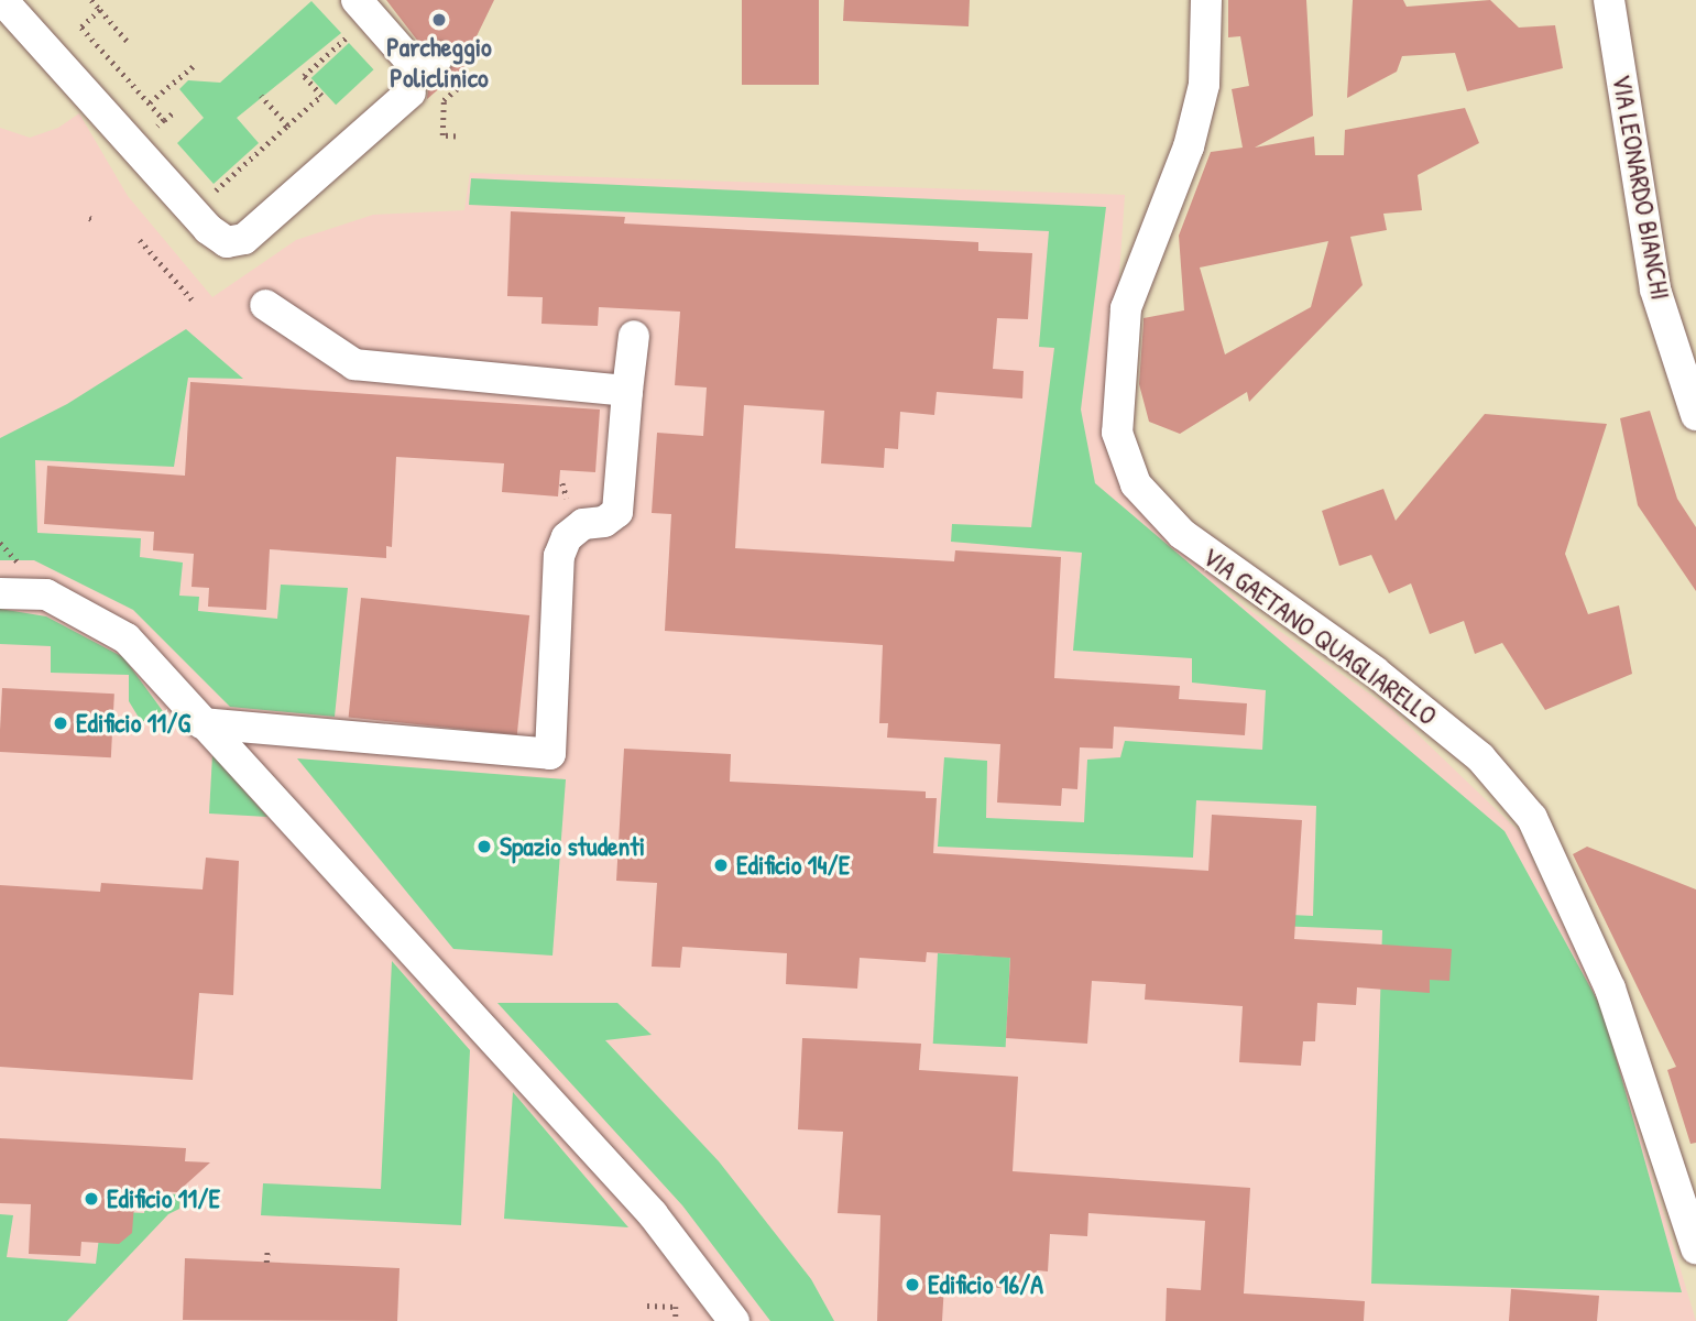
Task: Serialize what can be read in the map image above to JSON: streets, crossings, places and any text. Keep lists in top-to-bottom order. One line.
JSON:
{"streets":{"street":["VIA LEONARDO BIANCHI","VIA GAETANO QUAGLIARELLO"]},"places":["Parcheggio Policlinico","Edificio 11/G","Spazio studenti","Edificio 14/E","Edificio 11/E","Edificio 16/A"]}
